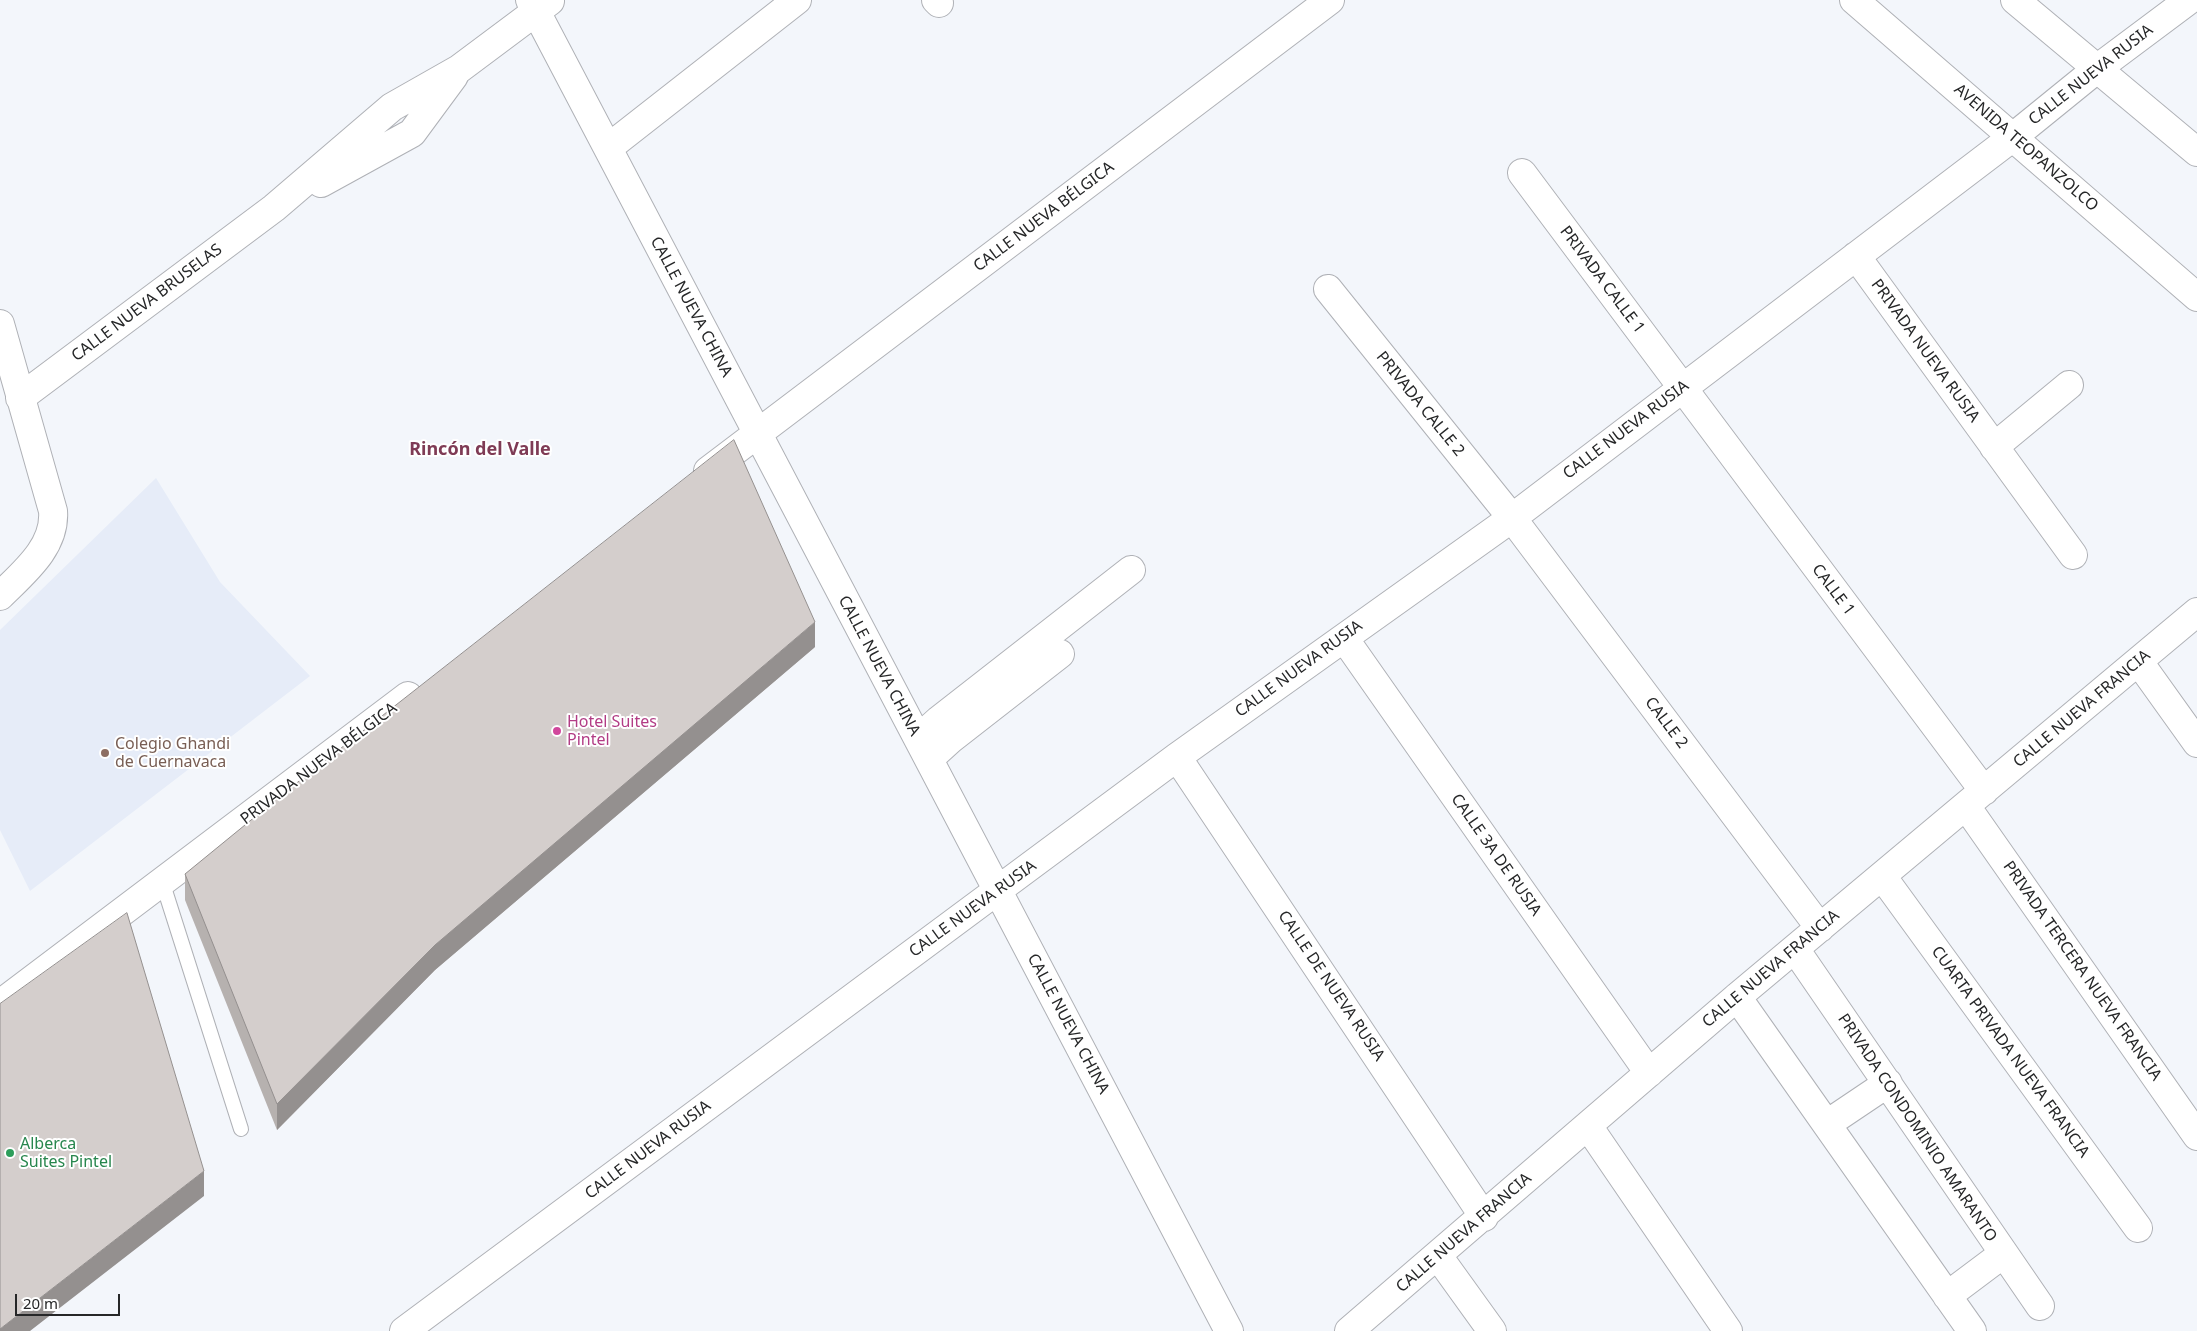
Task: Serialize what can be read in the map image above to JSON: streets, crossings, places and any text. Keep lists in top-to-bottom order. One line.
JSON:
{"streets":{"street":["CALLE NUEVA RUSIA","AVENIDA TEOPANZOLCO","CALLE NUEVA BÉLGICA","PRIVADA CALLE 1","CALLE NUEVA BRUSELAS","CALLE NUEVA CHINA","PRIVADA NUEVA RUSIA","PRIVADA CALLE 2","CALLE 1","CALLE NUEVA FRANCIA","CALLE 2","PRIVADA NUEVA BÉLGICA","CALLE 3A DE RUSIA","PRIVADA TERCERA NUEVA FRANCIA","CALLE DE NUEVA RUSIA","CUARTA PRIVADA NUEVA FRANCIA","PRIVADA CONDOMINIO AMARANTO"]},"crossings":[["CALLE NUEVA RUSIA","AVENIDA TEOPANZOLCO"],["CALLE NUEVA RUSIA","PRIVADA CALLE 1"],["CALLE NUEVA RUSIA","CALLE NUEVA CHINA"],["CALLE NUEVA RUSIA","PRIVADA NUEVA RUSIA"],["CALLE NUEVA RUSIA","PRIVADA CALLE 2"],["CALLE NUEVA RUSIA","CALLE 1"],["CALLE NUEVA RUSIA","CALLE 2"],["CALLE NUEVA RUSIA","CALLE 3A DE RUSIA"],["CALLE NUEVA RUSIA","CALLE DE NUEVA RUSIA"],["CALLE NUEVA BÉLGICA","CALLE NUEVA CHINA"],["PRIVADA CALLE 1","CALLE 1"],["CALLE NUEVA BRUSELAS","CALLE NUEVA CHINA"],["PRIVADA CALLE 2","CALLE 2"],["CALLE 1","CALLE NUEVA FRANCIA"],["CALLE 1","PRIVADA TERCERA NUEVA FRANCIA"],["CALLE NUEVA FRANCIA","CALLE 2"],["CALLE NUEVA FRANCIA","CALLE 3A DE RUSIA"],["CALLE NUEVA FRANCIA","PRIVADA TERCERA NUEVA FRANCIA"],["CALLE NUEVA FRANCIA","CALLE DE NUEVA RUSIA"],["CALLE NUEVA FRANCIA","CUARTA PRIVADA NUEVA FRANCIA"],["CALLE NUEVA FRANCIA","PRIVADA CONDOMINIO AMARANTO"]],"districts":["Rincón del Valle"],"places":["Hotel Suites Pintel","Colegio Ghandi de Cuernavaca","Alberca Suites Pintel"],"scale_bar":"20 m"}
